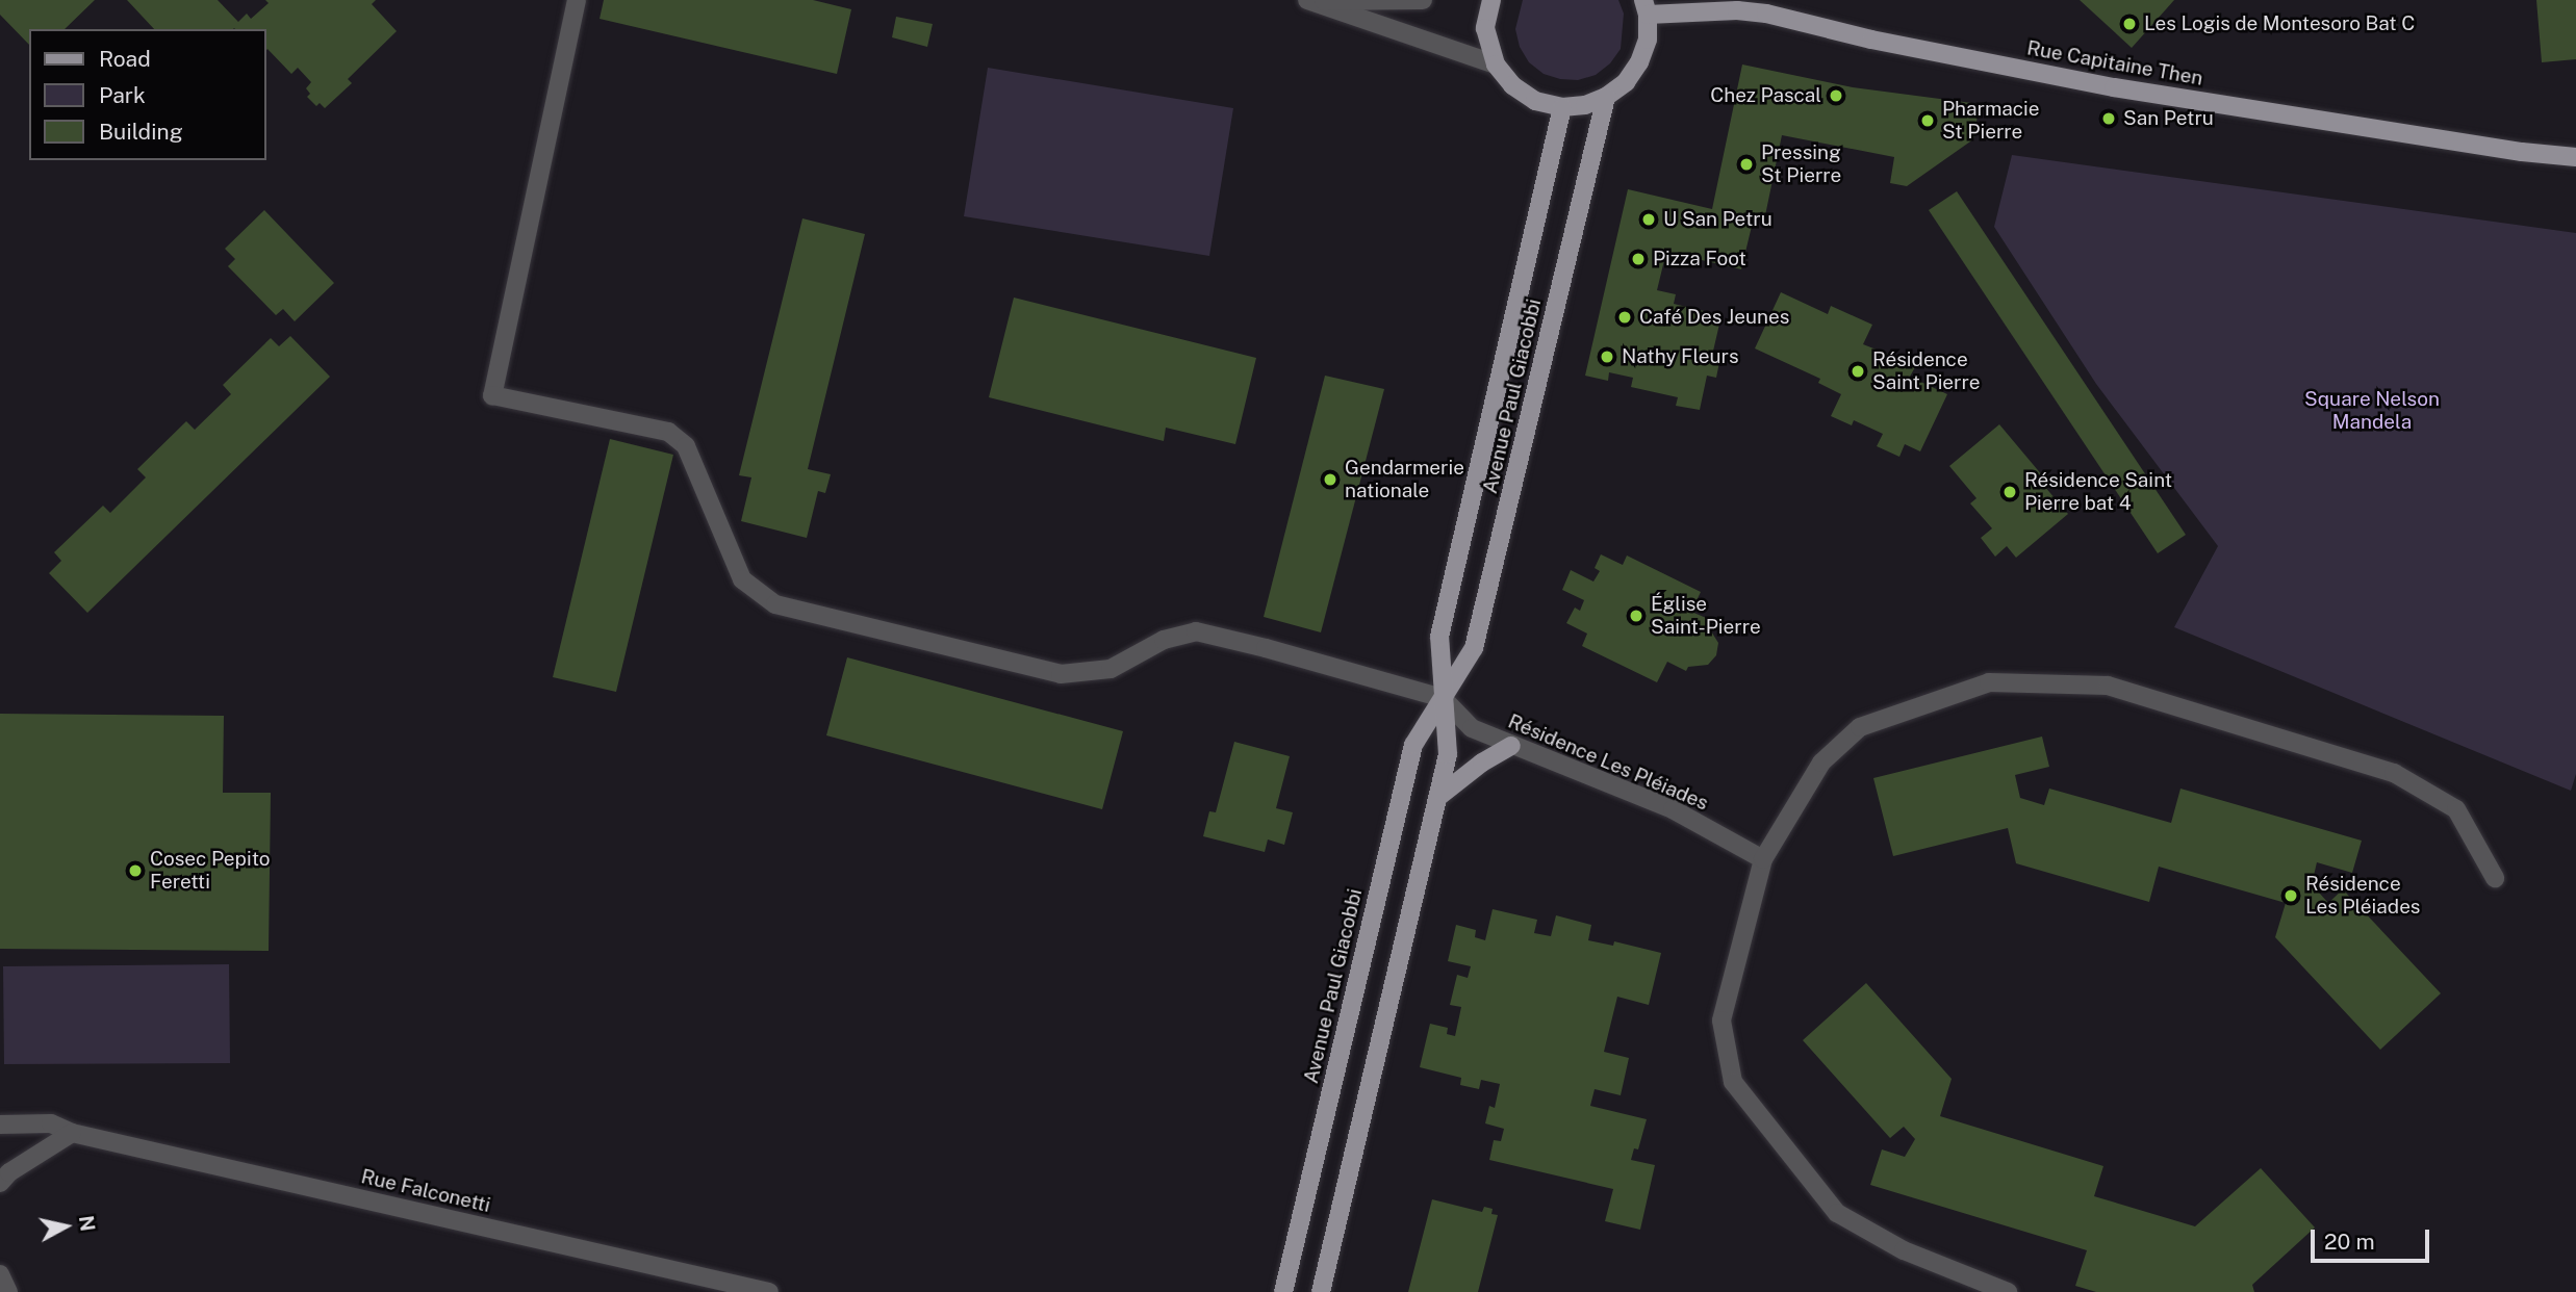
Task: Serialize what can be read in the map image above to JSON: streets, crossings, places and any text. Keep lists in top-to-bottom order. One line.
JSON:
{"streets":{"main road":["Rue Capitaine Then","Avenue Paul Giacobbi"],"street":["Résidence Les Pléiades","Rue Falconetti"]},"crossings":[["Avenue Paul Giacobbi","Résidence Les Pléiades"]],"parks":["Square Nelson Mandela"],"places":["Les Logis de Montesoro Bat C","Chez Pascal","San Petru","Pharmacie St Pierre","Pressing St Pierre","U San Petru","Pizza Foot","Café Des Jeunes","Nathy Fleurs","Résidence Saint Pierre","Gendarmerie nationale","Résidence Saint Pierre bat 4","Église Saint-Pierre","Cosec Pepito Feretti","Résidence Les Pléiades"],"legend":["Road","Park","Building"],"scale_bar":"20 m","north":"right"}
